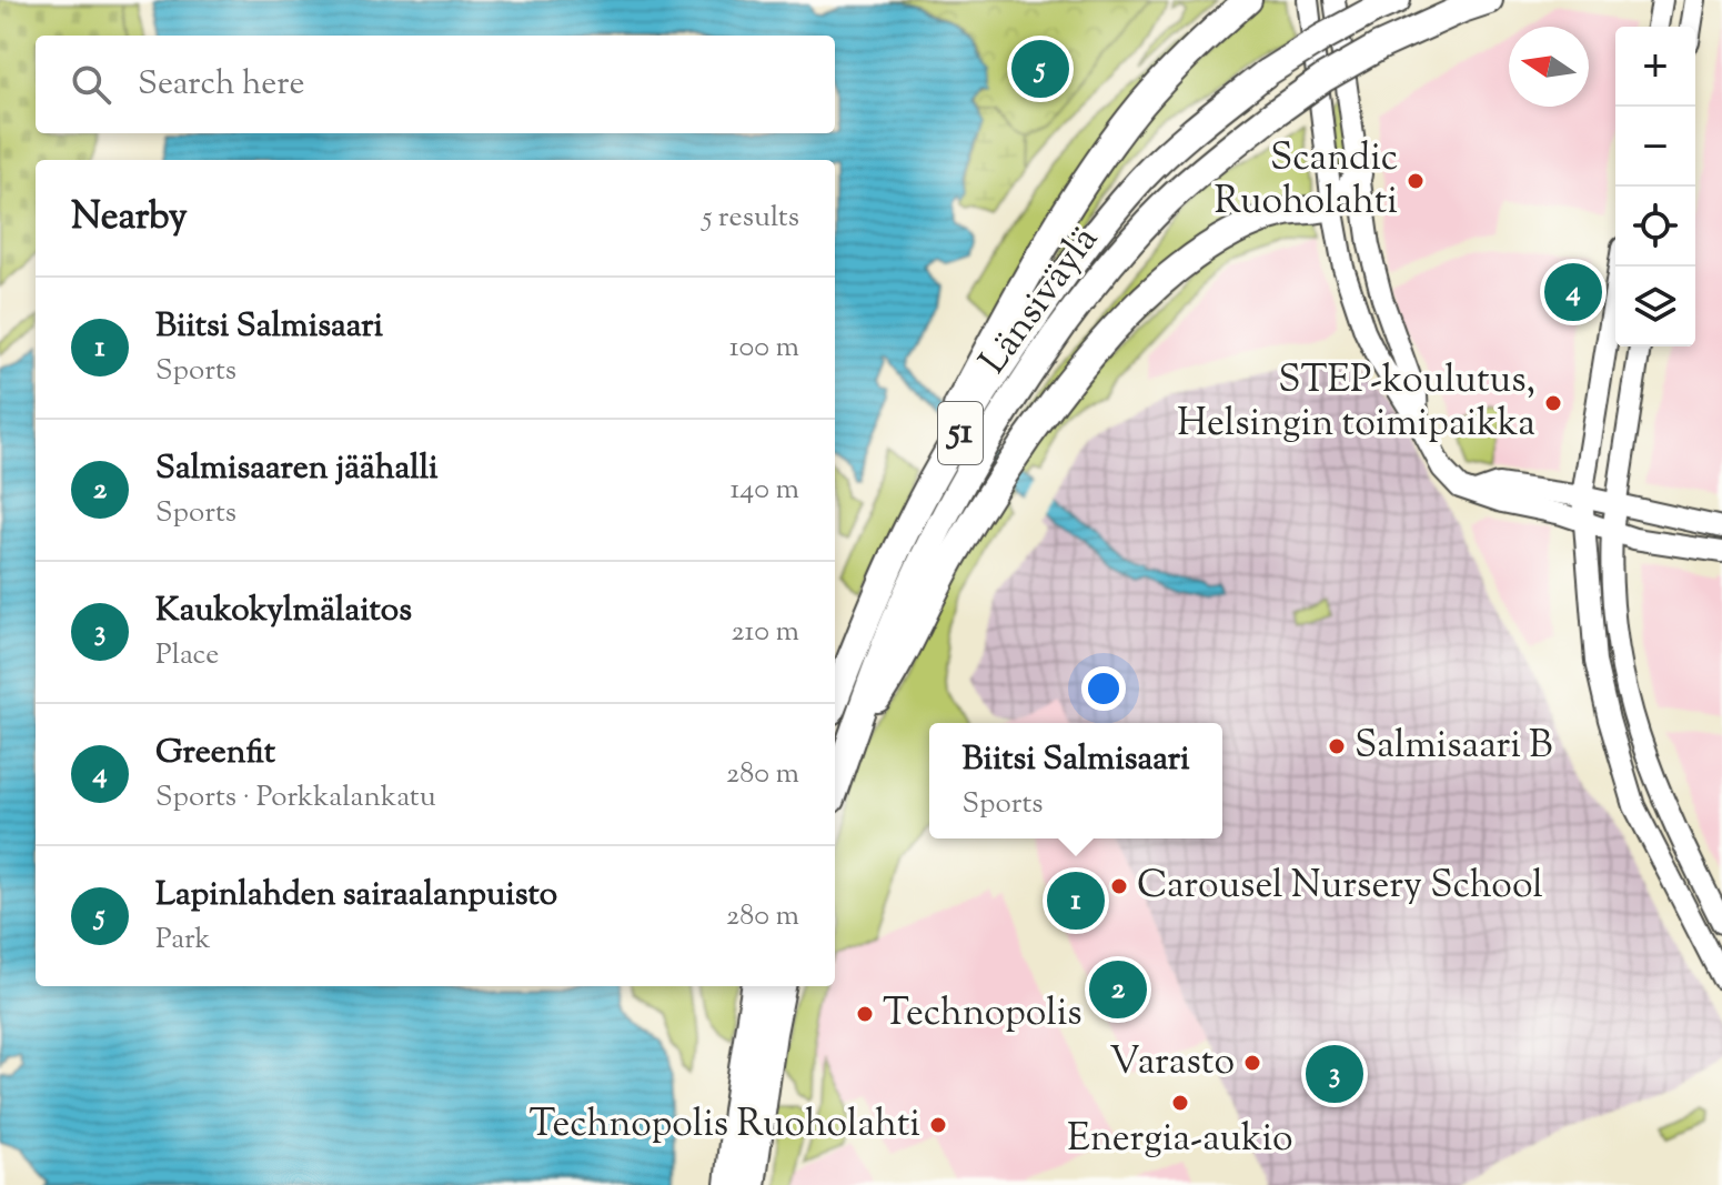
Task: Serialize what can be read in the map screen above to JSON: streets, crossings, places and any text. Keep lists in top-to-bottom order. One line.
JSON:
{"streets":{"highway":["Länsiväylä","51"]},"places":["Scandic Ruoholahti","STEP-koulutus, Helsingin toimipaikka","Salmisaari B","Carousel Nursery School","Technopolis","Varasto","Energia-aukio","Technopolis Ruoholahti"],"north":"left","page":{"map_buttons":["+","−"],"pins":["5","4","1","2","3"],"search":"Search here","heading":["Nearby","5 results"],"list":[{"mark":"1","name":"Biitsi Salmisaari","note":"Sports","value":"100 m"},{"mark":"2","name":"Salmisaaren jäähalli","note":"Sports","value":"140 m"},{"mark":"3","name":"Kaukokylmälaitos","note":"Place","value":"210 m"},{"mark":"4","name":"Greenfit","note":"Sports · Porkkalankatu","value":"280 m"},{"mark":"5","name":"Lapinlahden sairaalanpuisto","note":"Park","value":"280 m"}],"popup":["Biitsi Salmisaari","Sports"]}}
